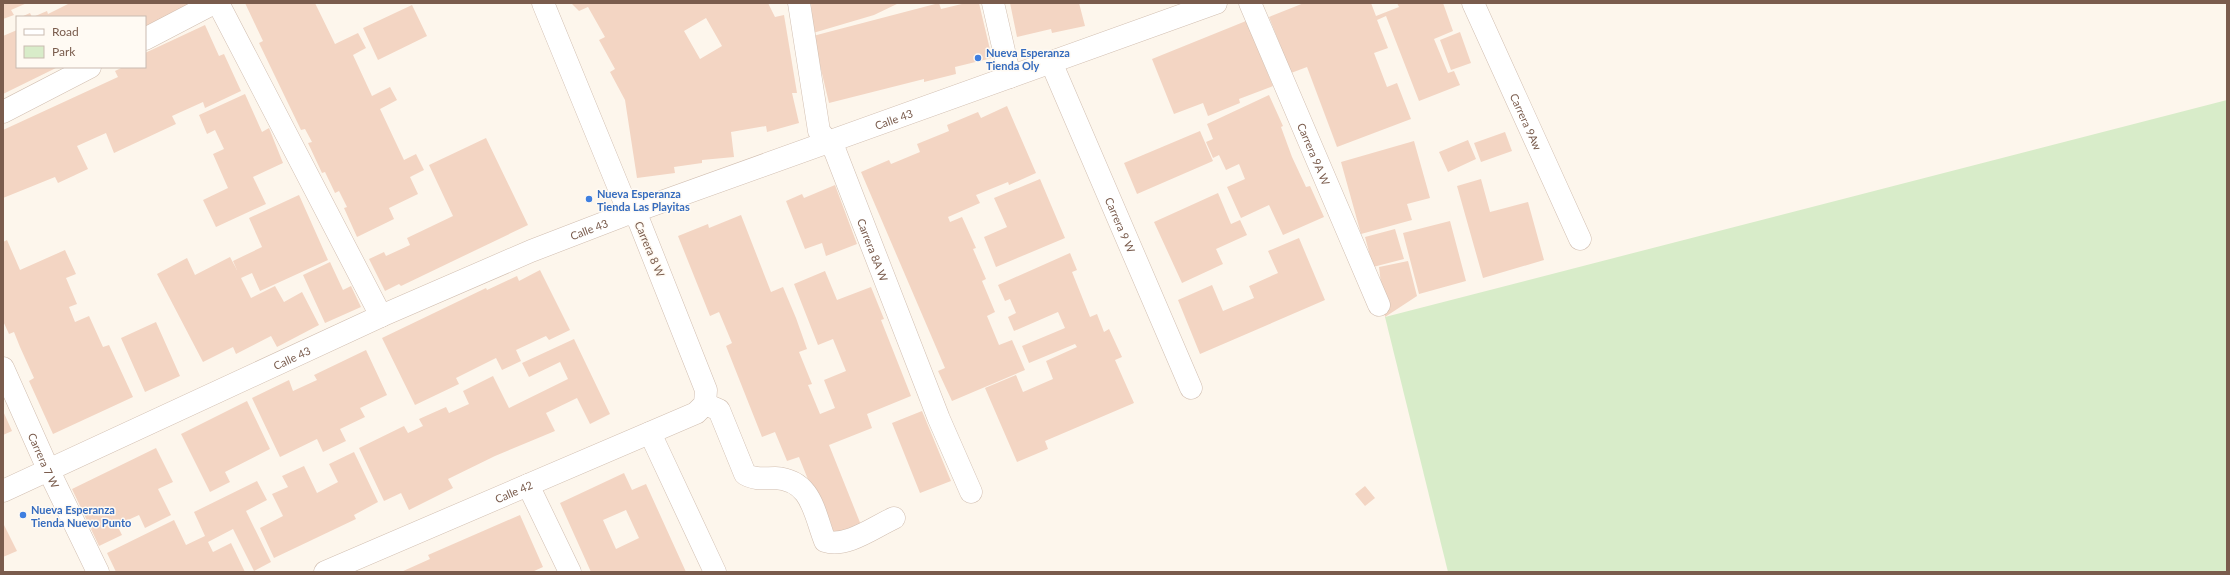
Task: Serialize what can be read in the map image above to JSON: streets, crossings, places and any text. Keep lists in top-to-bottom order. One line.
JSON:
{"streets":{"street":["Calle 43","Carrera 9Aw","Carrera 9A W","Carrera 9 W","Carrera 8 W","Carrera 8A W","Carrera 7 W","Calle 42"]},"crossings":[["Calle 43","Carrera 9 W"],["Calle 43","Carrera 8 W"],["Calle 43","Carrera 8A W"],["Calle 43","Carrera 7 W"],["Carrera 8 W","Calle 42"]],"places":["Nueva Esperanza Tienda Oly","Nueva Esperanza Tienda Las Playitas","Nueva Esperanza Tienda Nuevo Punto"],"legend":["Road","Park"]}
